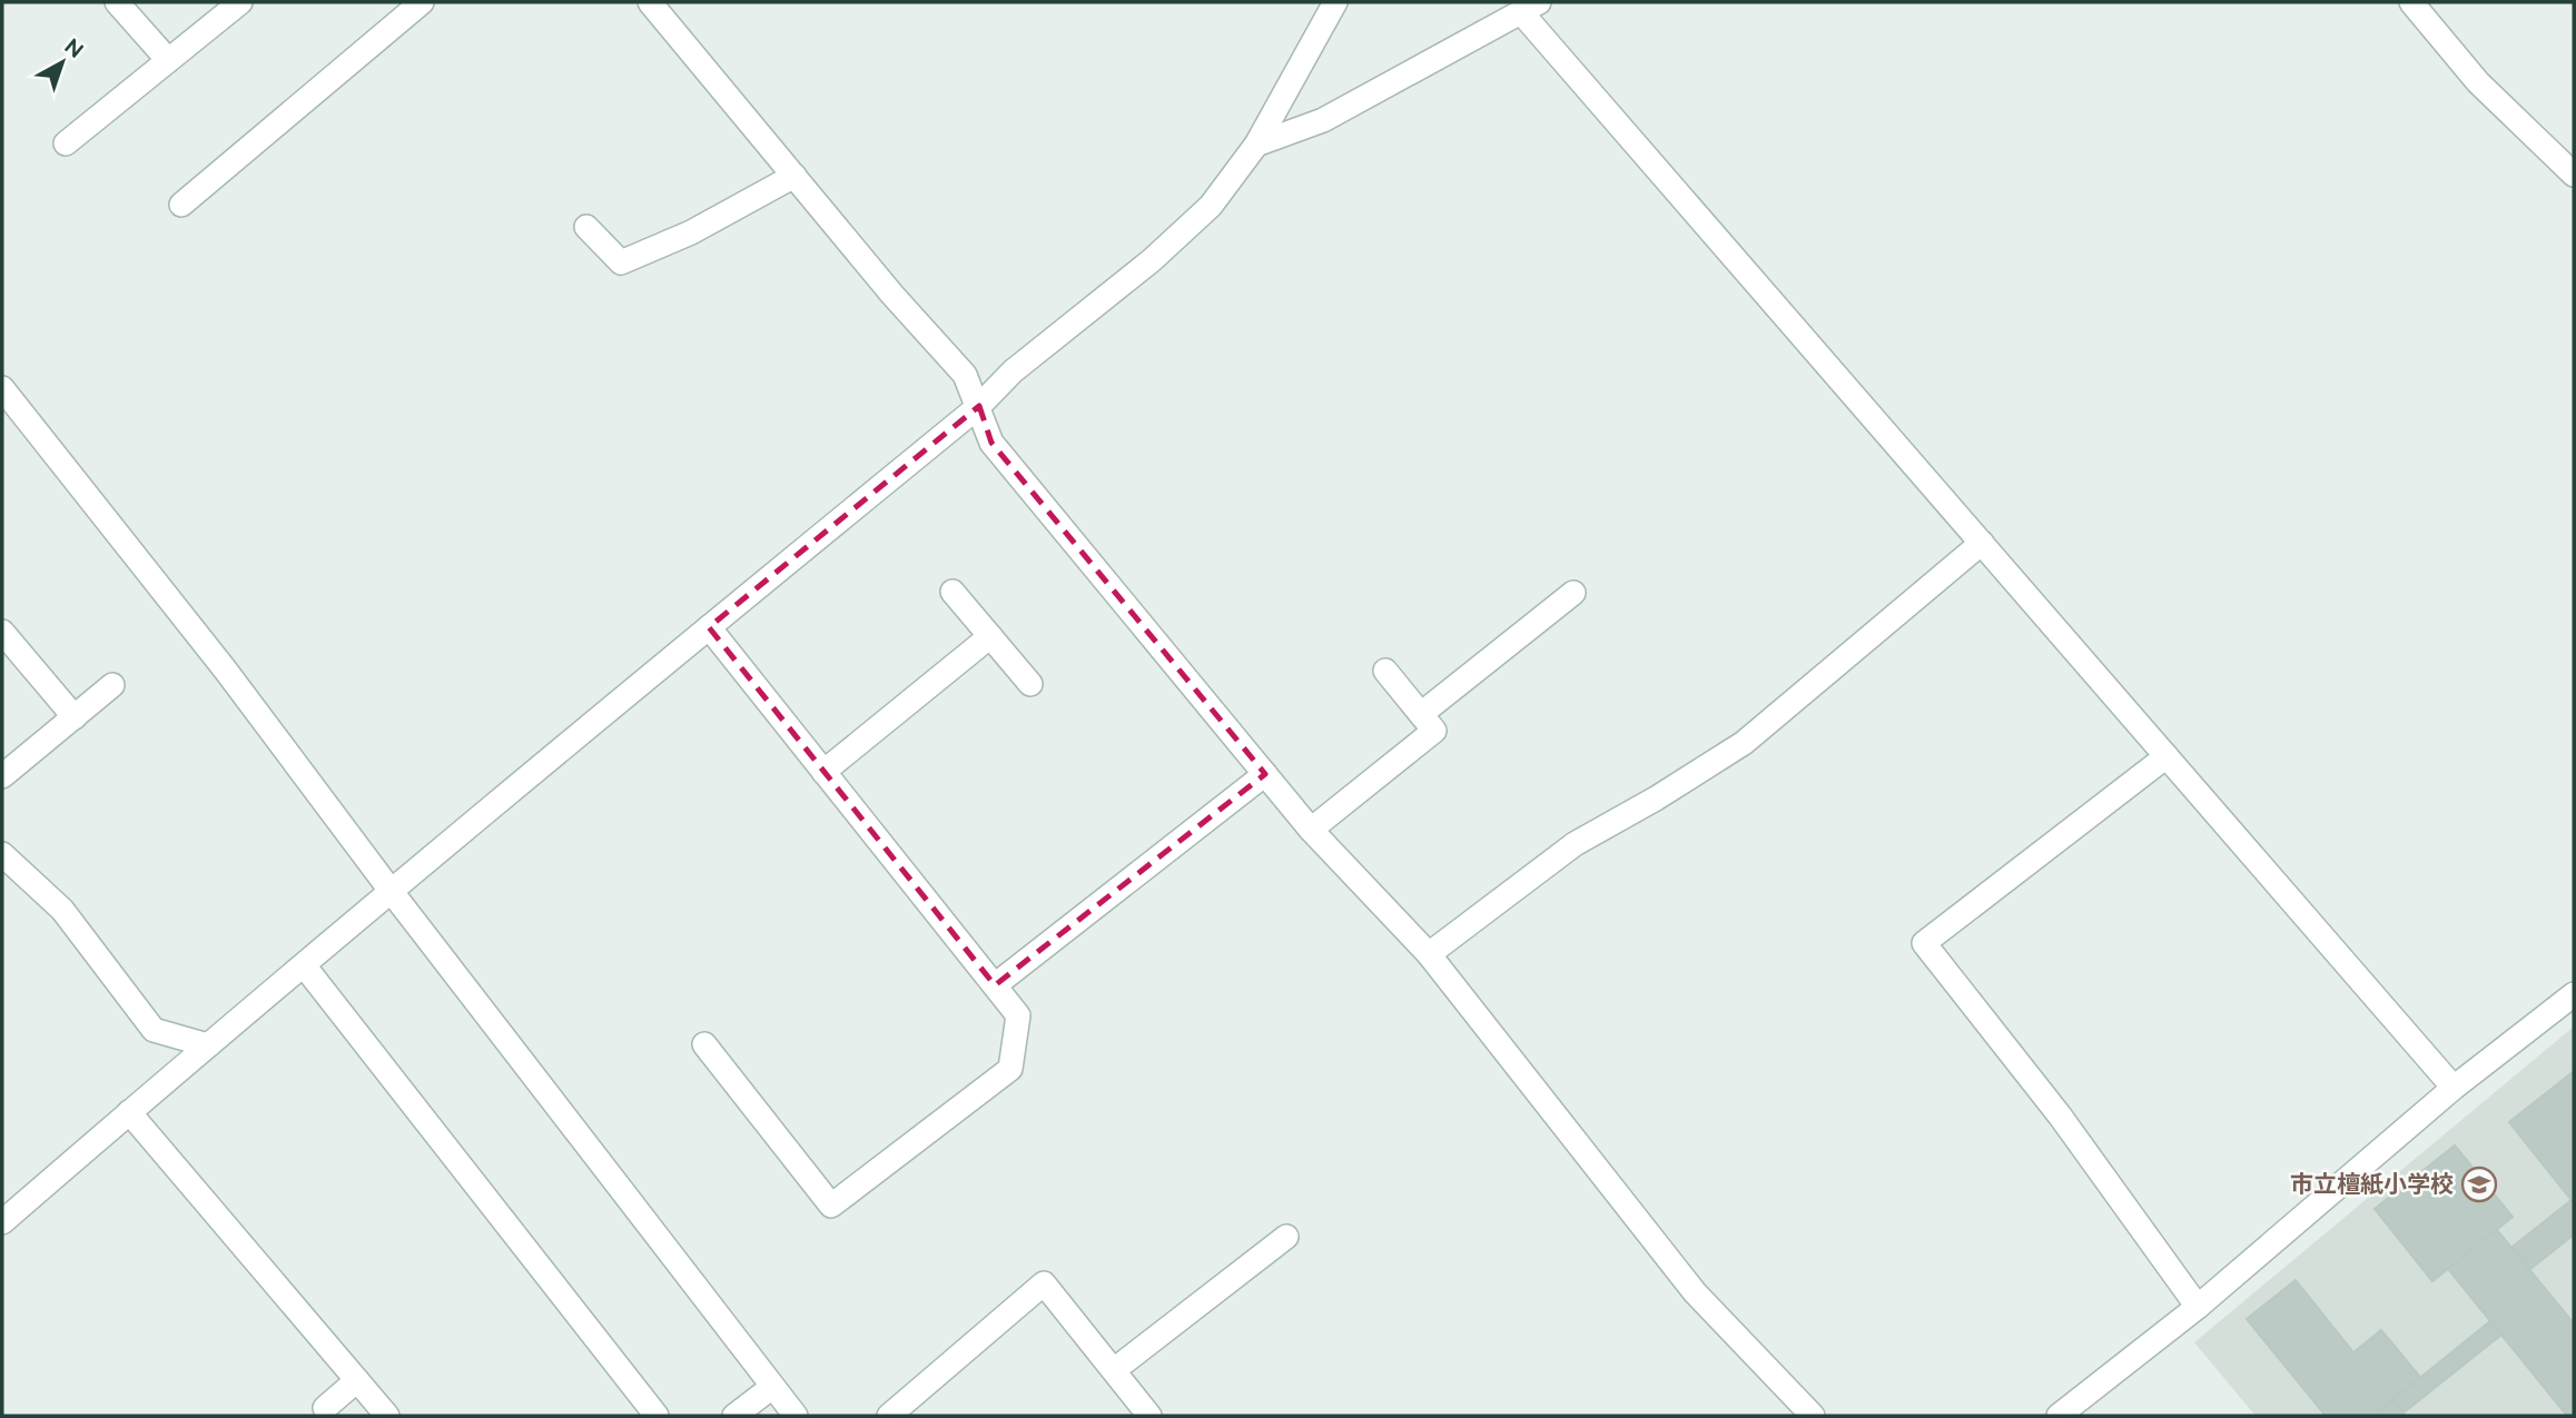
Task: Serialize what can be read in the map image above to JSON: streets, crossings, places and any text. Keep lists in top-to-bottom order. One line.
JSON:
{"places":{"school or university":["市立檀紙小学校"]},"north":"top right"}
